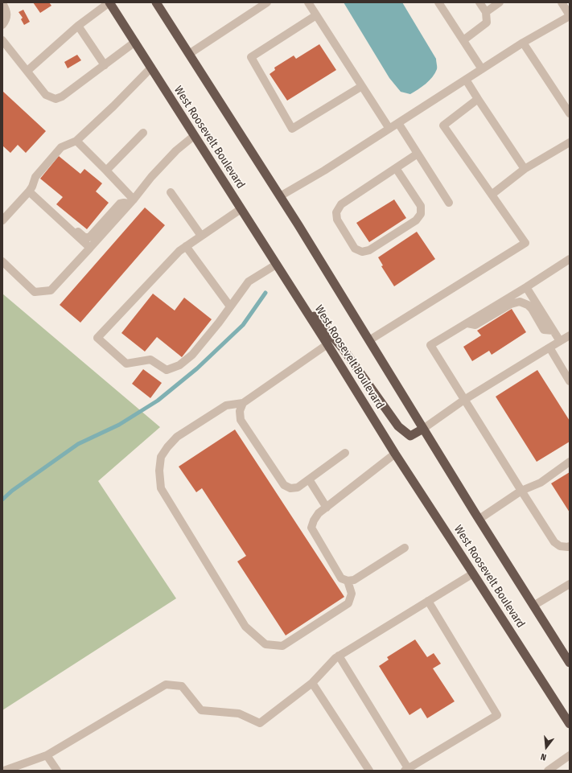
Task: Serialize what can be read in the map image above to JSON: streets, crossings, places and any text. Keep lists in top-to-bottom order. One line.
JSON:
{"streets":{"highway":["West Roosevelt Boulevard"]},"north":"bottom"}
